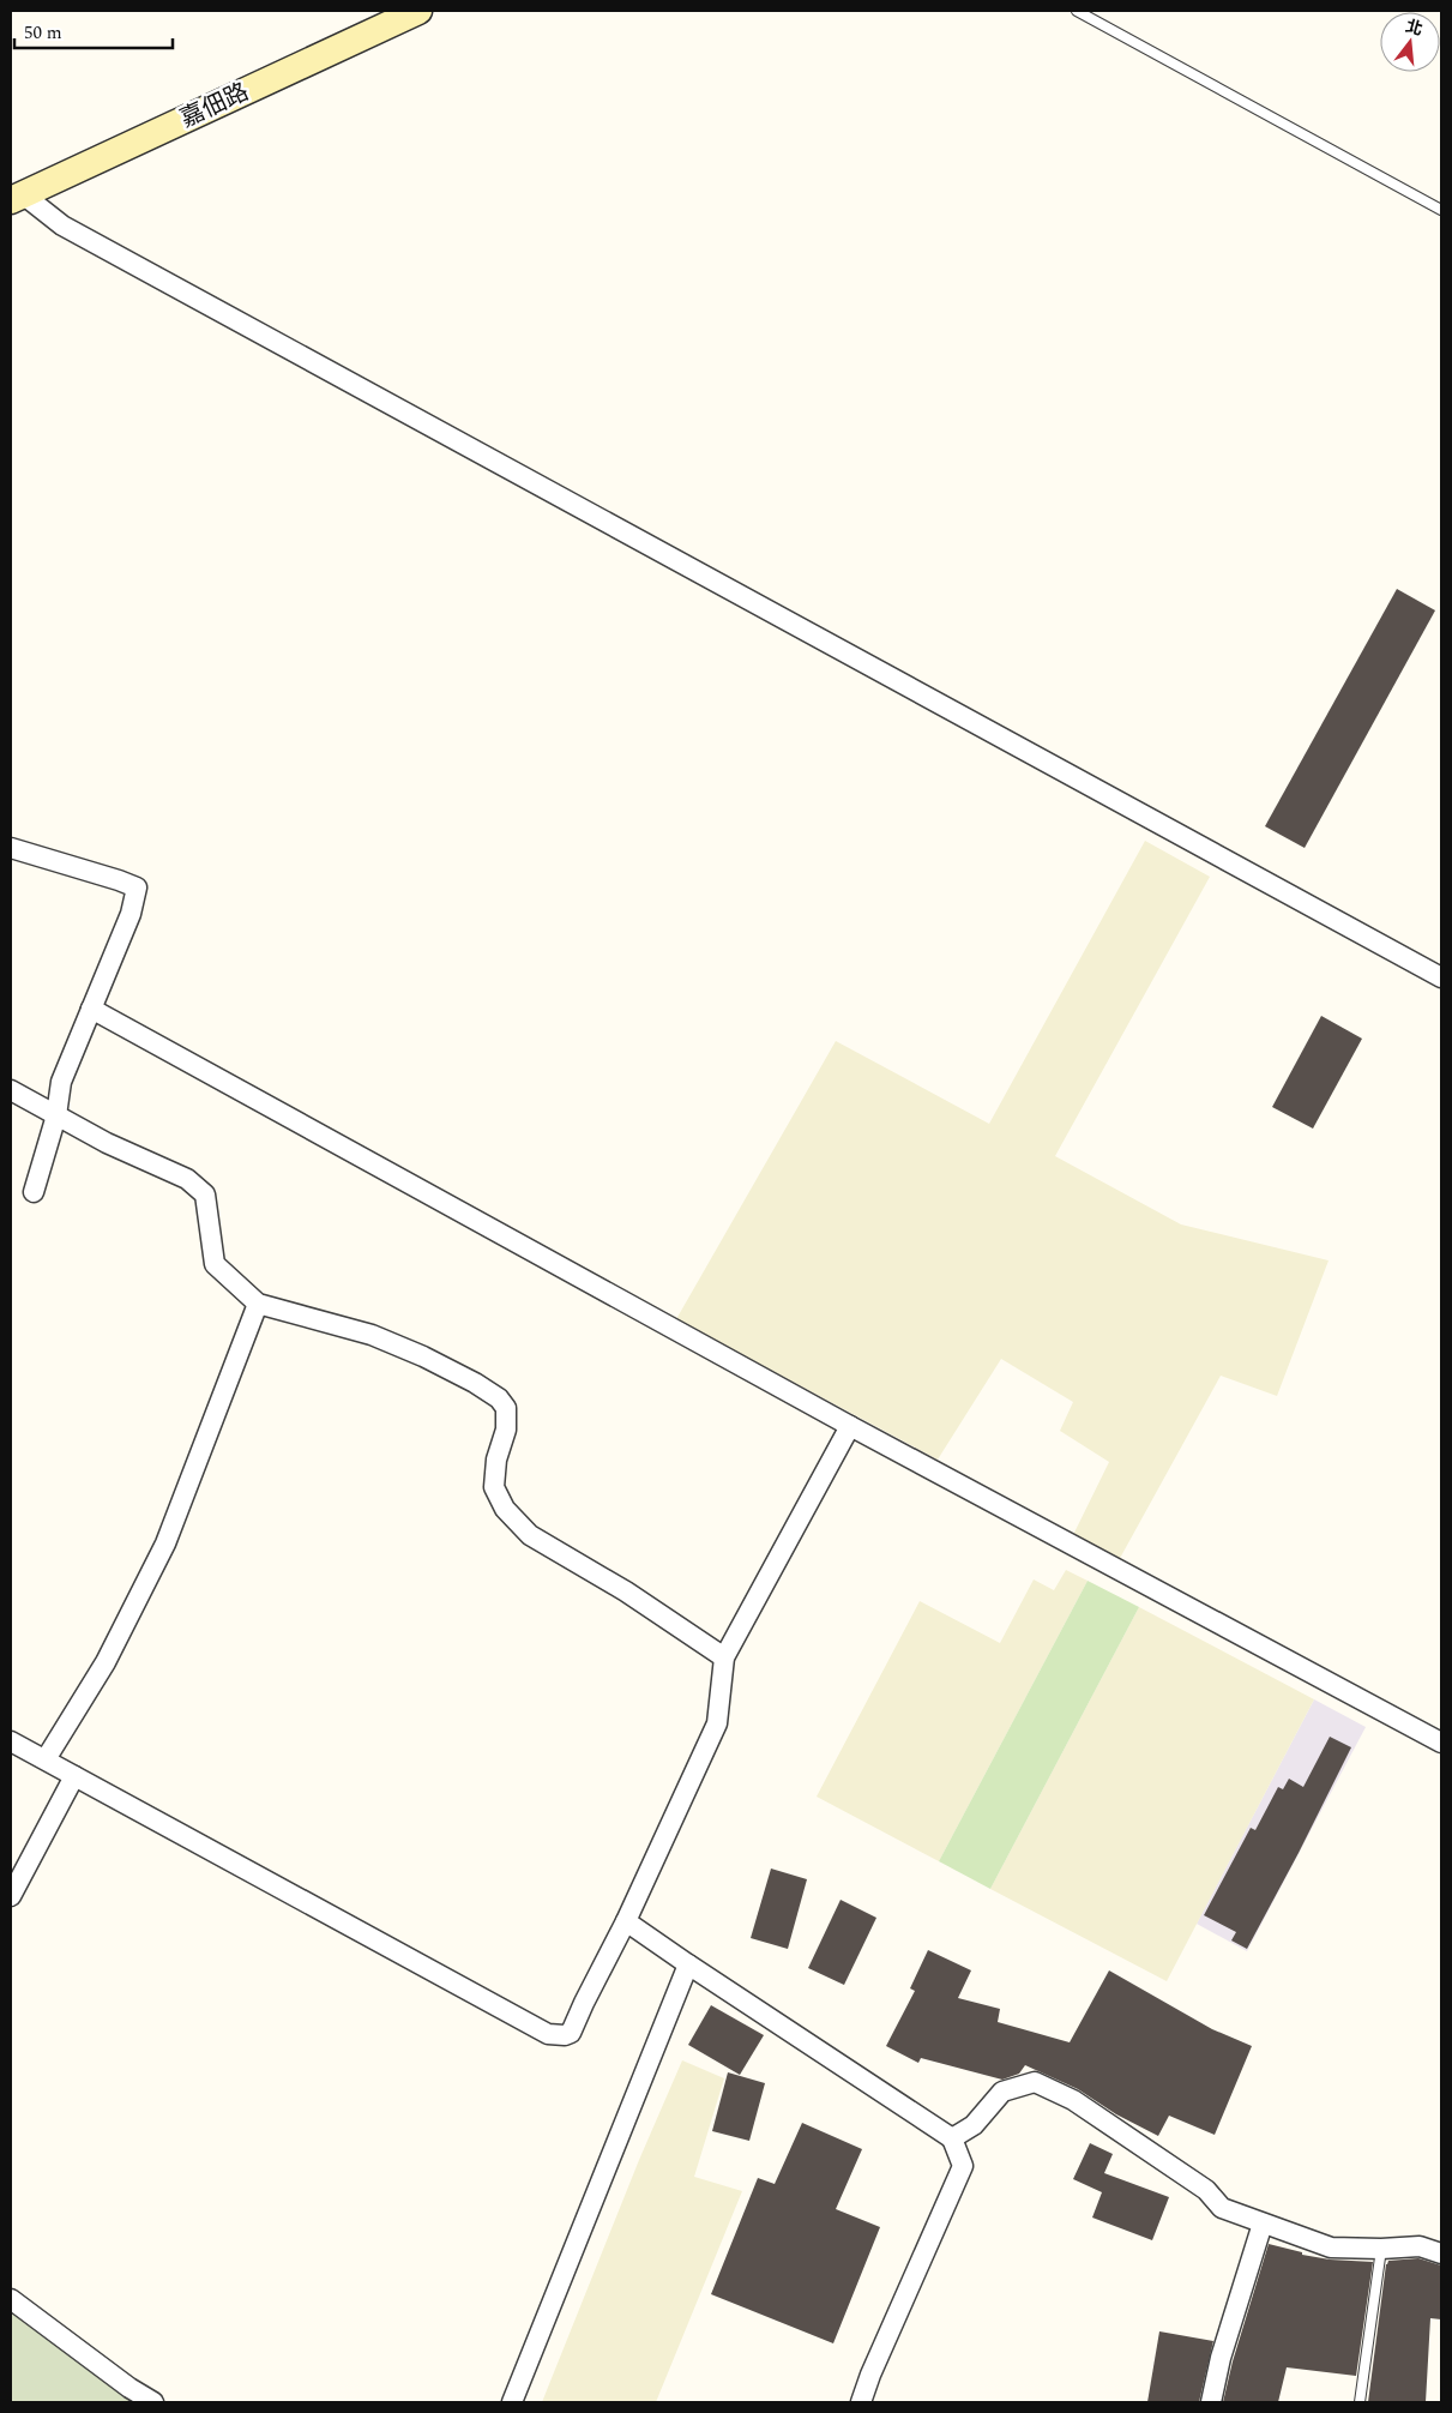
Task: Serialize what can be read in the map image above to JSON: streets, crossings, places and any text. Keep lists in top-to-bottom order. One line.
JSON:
{"streets":{"street":["嘉佃路"]},"scale_bar":"50 m","north":"top"}
